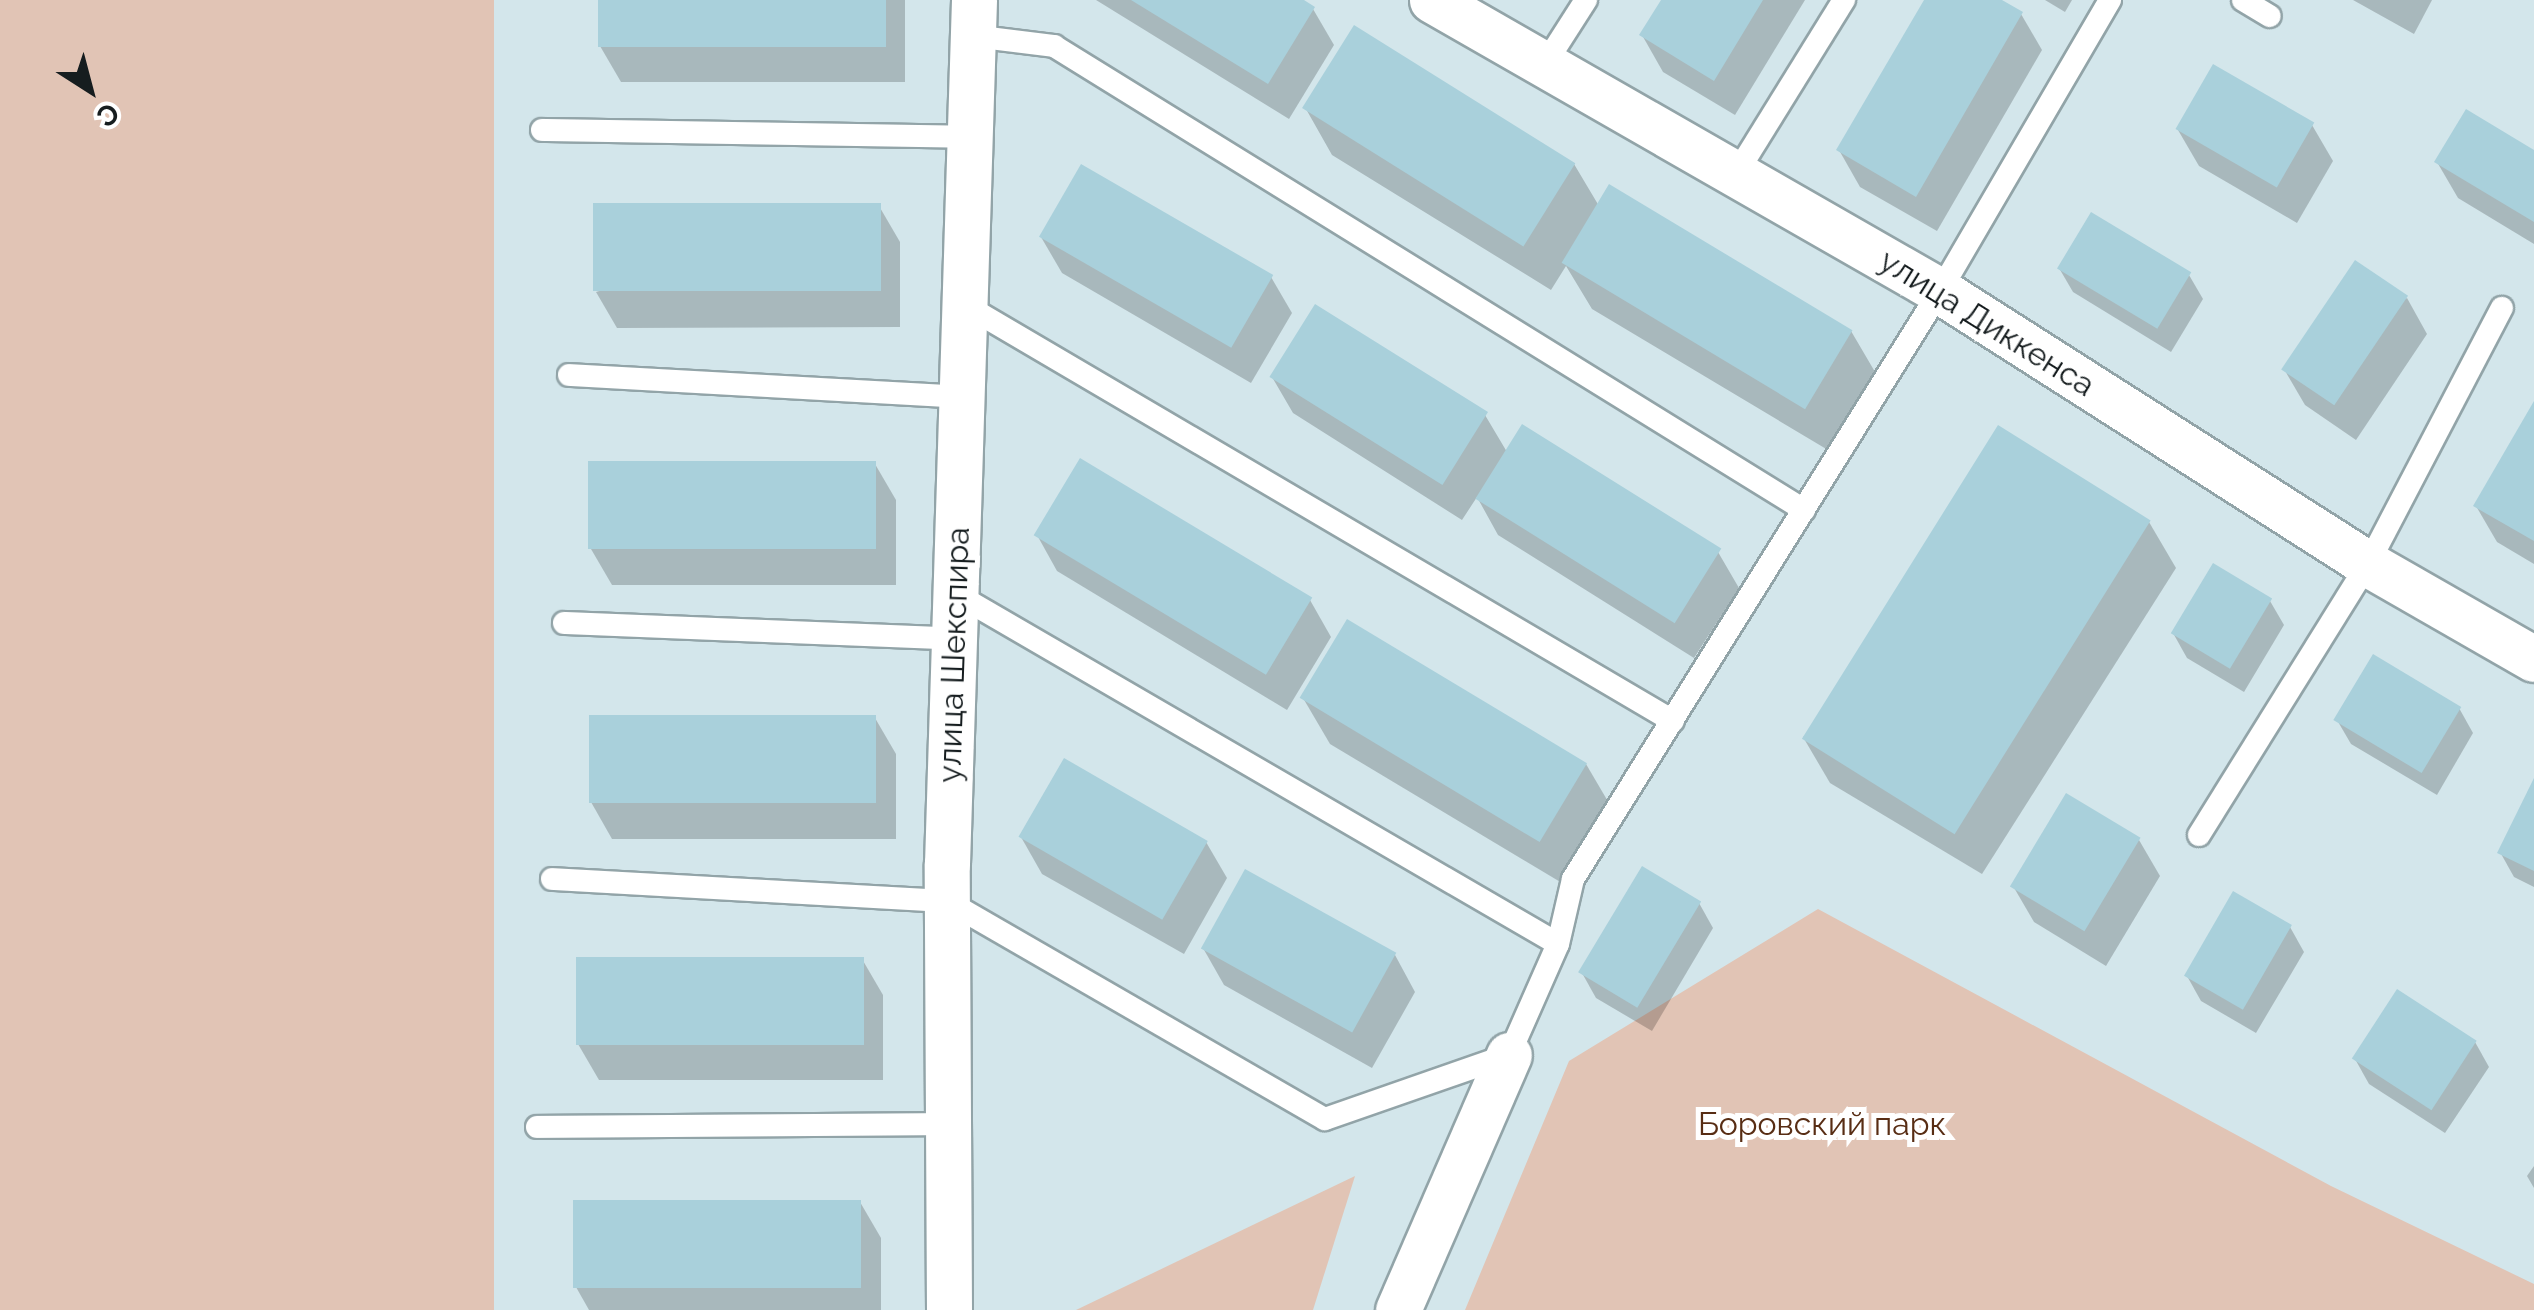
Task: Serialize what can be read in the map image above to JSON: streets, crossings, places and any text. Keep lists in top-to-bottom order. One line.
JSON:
{"streets":{"street":["улица Диккенса","улица Шекспира"]},"parks":["Боровский парк"],"north":"bottom right"}
